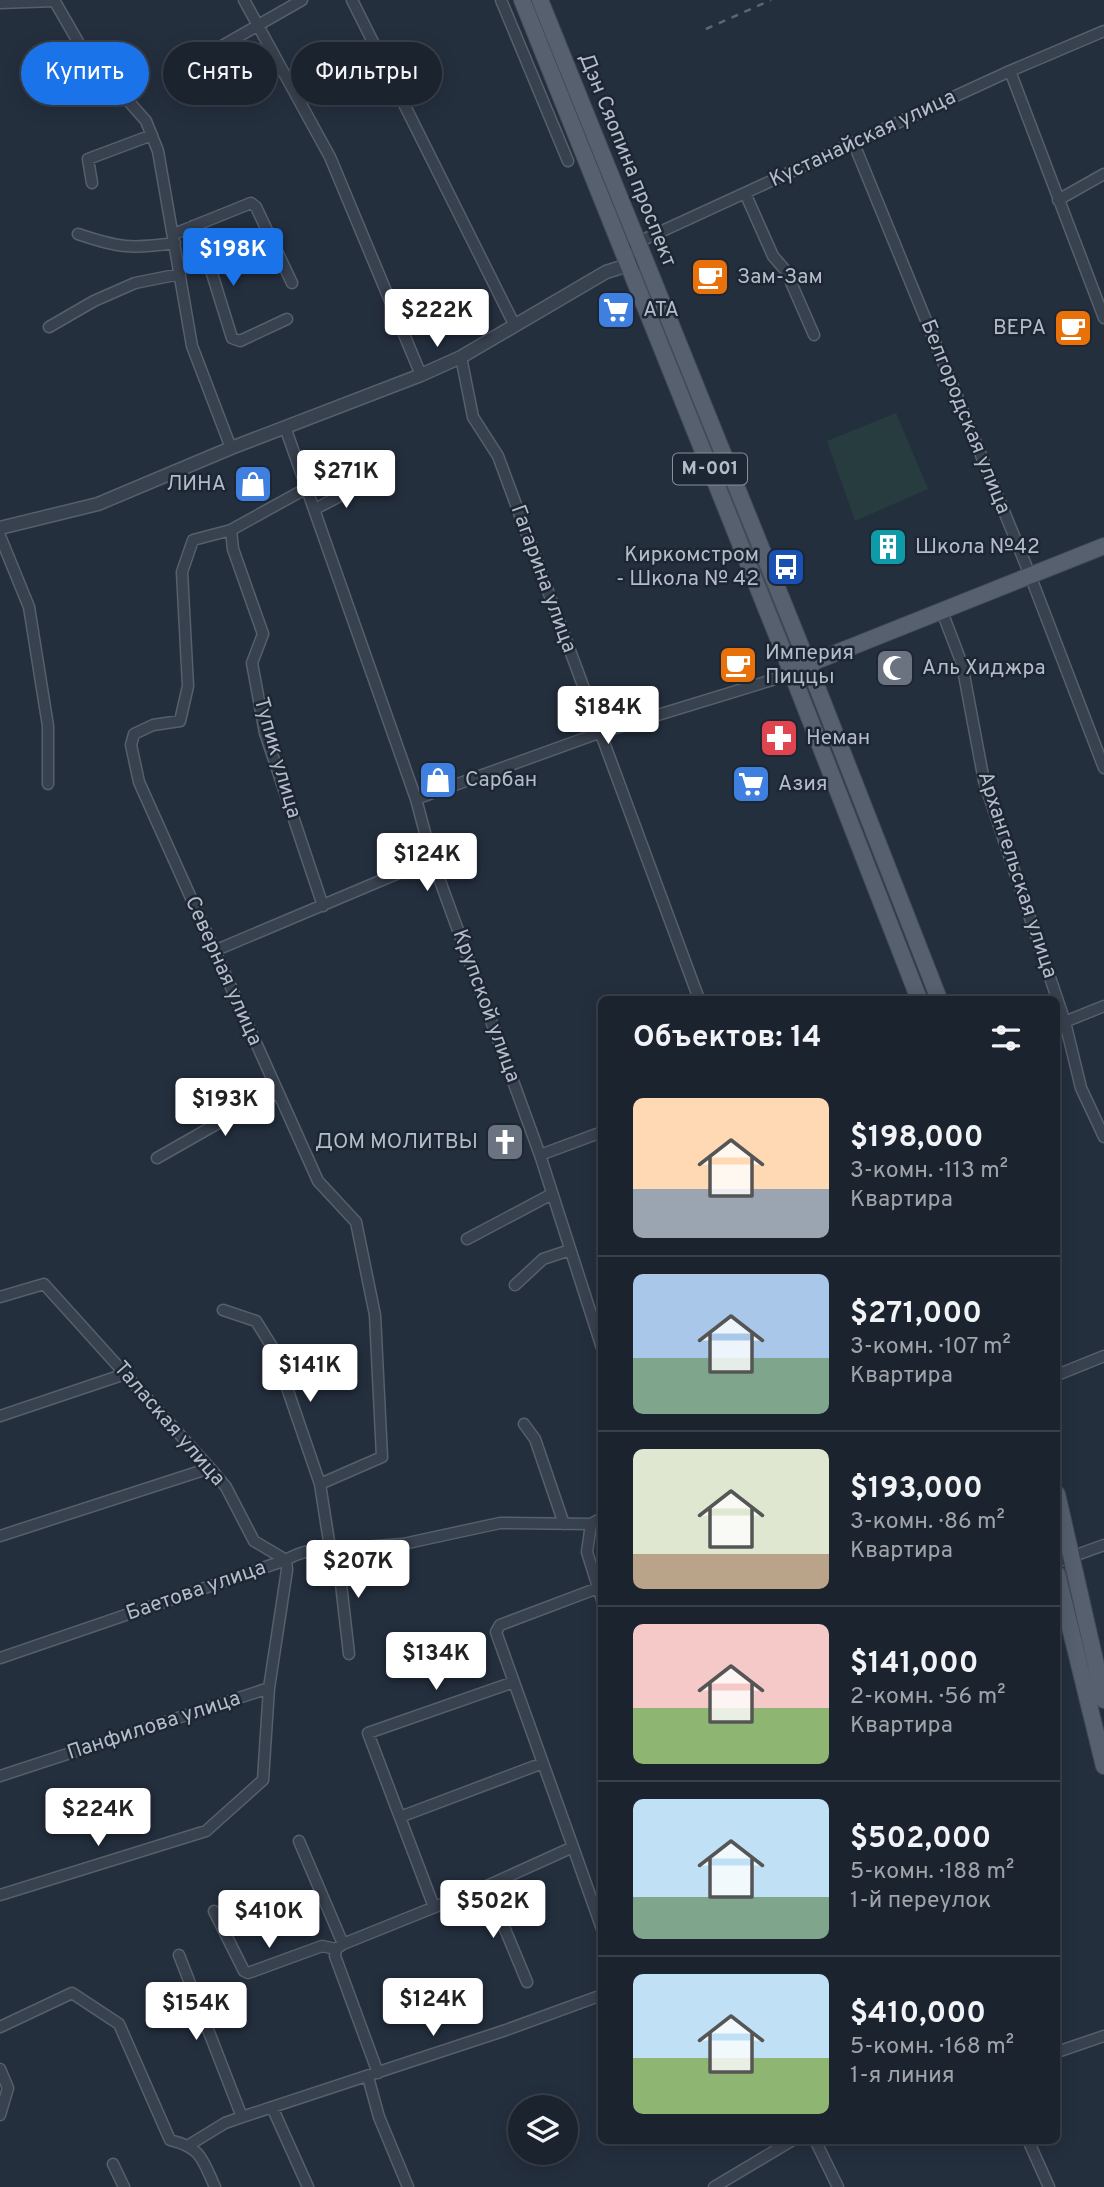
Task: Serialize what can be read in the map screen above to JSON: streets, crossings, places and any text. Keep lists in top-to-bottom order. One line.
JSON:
{"streets":{"main road":["Дэн Сяопина проспект","M-001"],"street":["Кустанайская улица","Белгородская улица","Гагарина улица","Тупик улица","Архангельская улица","Северная улица","Крупской улица","Талаская улица","Баетова улица","Панфилова улица"]},"crossings":[["Кустанайская улица","Дэн Сяопина проспект"],["Кустанайская улица","Белгородская улица"],["Тупик улица","Северная улица"],["Талаская улица","Баетова улица"]],"places":{"cafe":["Зам-Зам","ВЕРА","Империя Пиццы"],"supermarket":["АТА","Азия"],"shop":["ЛИНА","Сарбан"],"building":["Школа №42"],"bus stop":["Киркомстром - Школа № 42"],"mosque":["Аль Хиджра"],"pharmacy":["Неман"],"church":["ДОМ МОЛИТВЫ"]},"page":{"chip":["Купить","Снять","Фильтры"],"price":["$198K","$222K","$271K","$184K","$124K","$193K","$141K","$207K","$134K","$224K","$502K","$410K","$124K","$154K"],"heading":"Объектов: 14","list":[{"name":"$198,000","note":"3-комн. · 113 m² · Квартира"},{"name":"$271,000","note":"3-комн. · 107 m² · Квартира"},{"name":"$193,000","note":"3-комн. · 86 m² · Квартира"},{"name":"$141,000","note":"2-комн. · 56 m² · Квартира"},{"name":"$502,000","note":"5-комн. · 188 m² · 1-й переулок"},{"name":"$410,000","note":"5-комн. · 168 m² · 1-я линия"}]}}
